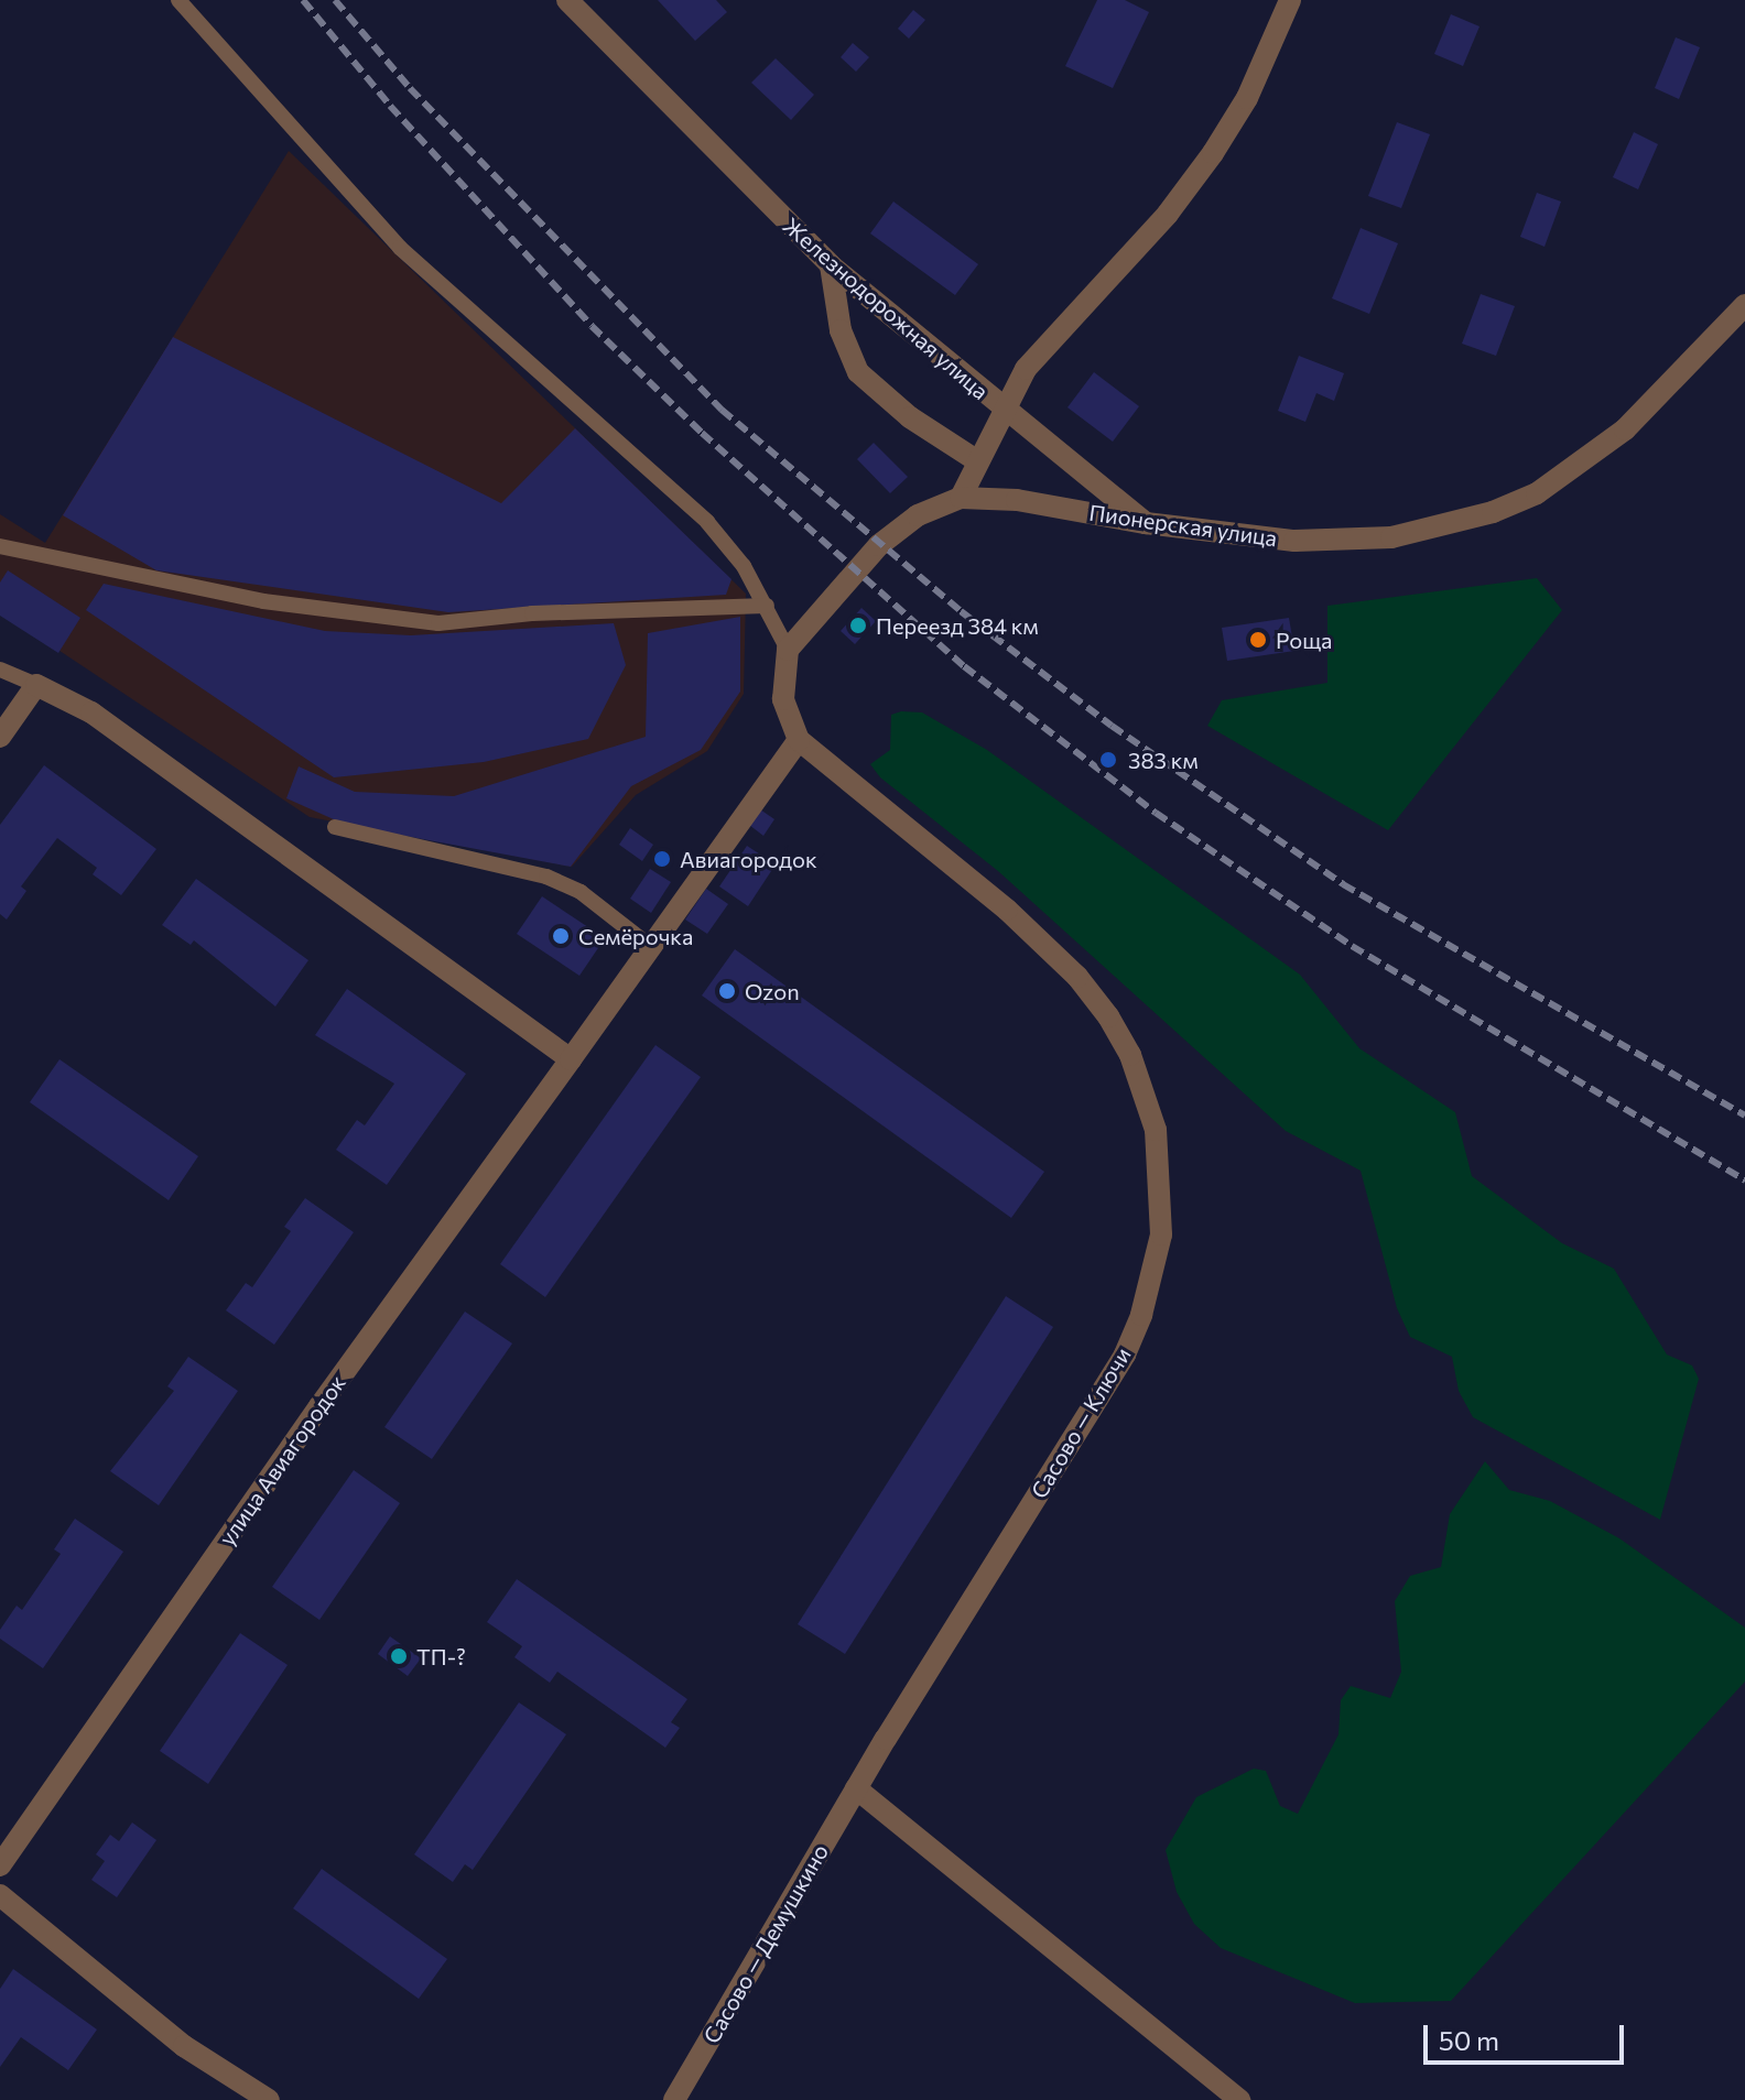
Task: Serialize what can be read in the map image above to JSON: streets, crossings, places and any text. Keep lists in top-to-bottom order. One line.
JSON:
{"streets":{"street":["Железнодорожная улица","Пионерская улица","Сасово — Ключи","улица Авиагородок","Сасово — Демушкино"]},"crossings":[["Железнодорожная улица","Пионерская улица"],["Сасово — Ключи","улица Авиагородок"],["Сасово — Ключи","Сасово — Демушкино"]],"places":["Переезд 384 км","Роща","383 км","Авиагородок","Семёрочка","Ozon","ТП-?"],"scale_bar":"50 m"}
